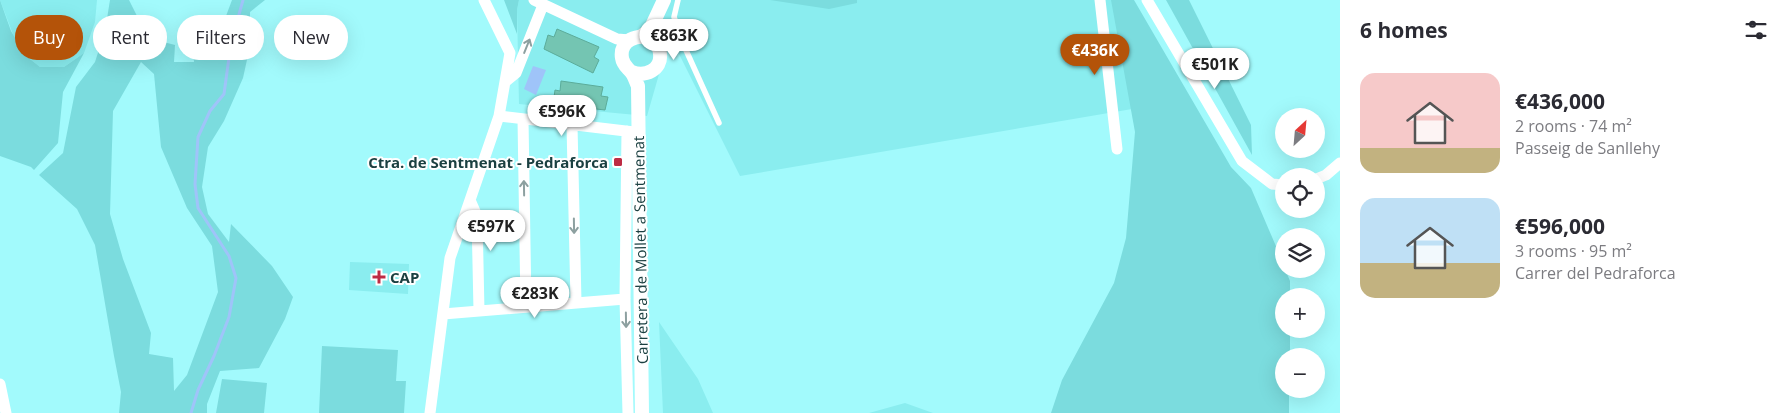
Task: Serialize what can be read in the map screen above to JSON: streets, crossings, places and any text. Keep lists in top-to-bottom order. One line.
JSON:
{"streets":{"street":["Carretera de Mollet a Sentmenat"]},"places":{"transit":["Ctra. de Sentmenat - Pedraforca"],"health":["CAP"]},"north":"top right","page":{"heading":"6 homes","chip":["Buy","Rent","Filters","New"],"price":["€863K","€436K","€501K","€596K","€597K","€283K"],"list":[{"name":"€436,000","note":"2 rooms · 74 m² · Passeig de Sanllehy"},{"name":"€596,000","note":"3 rooms · 95 m² · Carrer del Pedraforca"}],"map_buttons":["+","−"]}}
